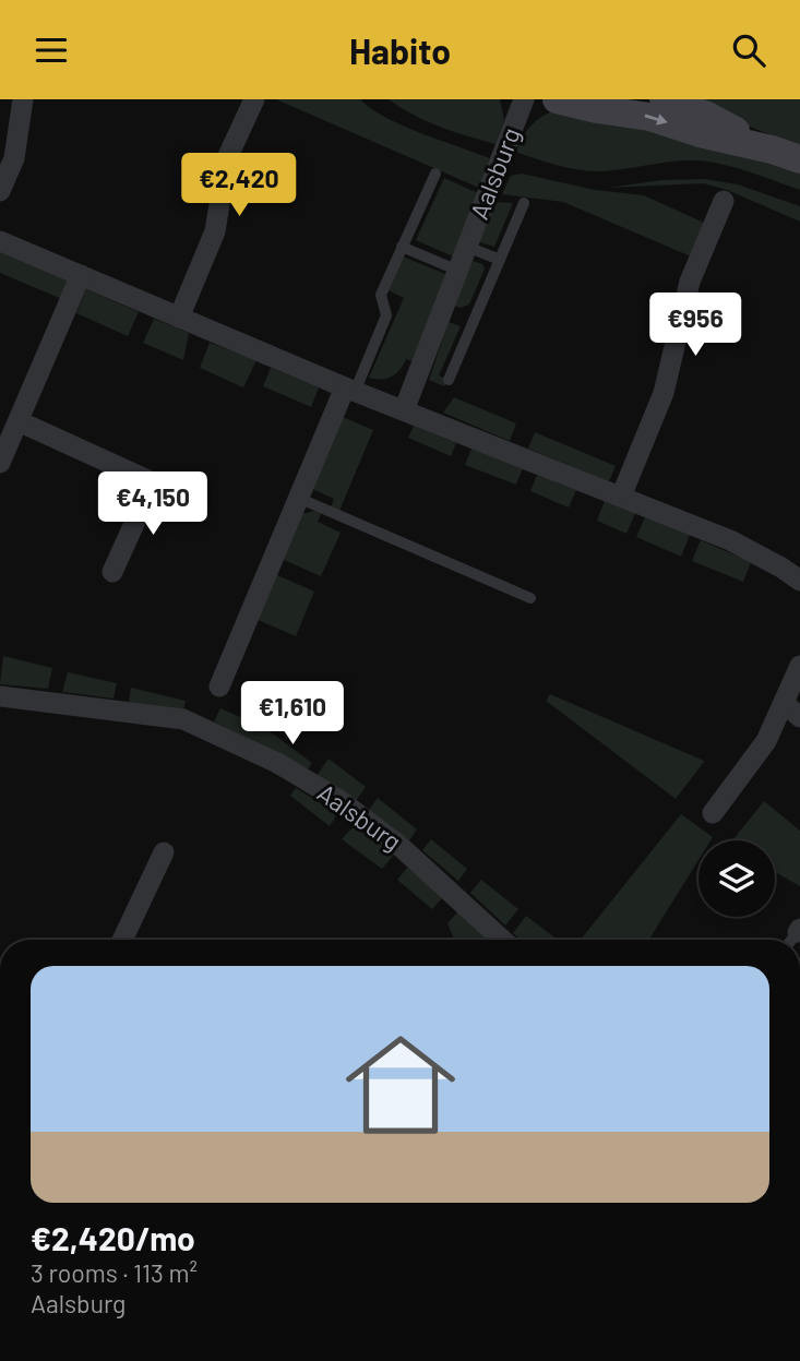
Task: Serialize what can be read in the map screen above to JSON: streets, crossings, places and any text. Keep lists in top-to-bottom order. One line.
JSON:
{"streets":{"street":["Aalsburg"]},"page":{"header":"Habito","price":["€2,420","€956","€4,150","€1,610"],"list":[{"name":"€2,420/mo","note":"3 rooms · 113 m² · Aalsburg"}]}}
